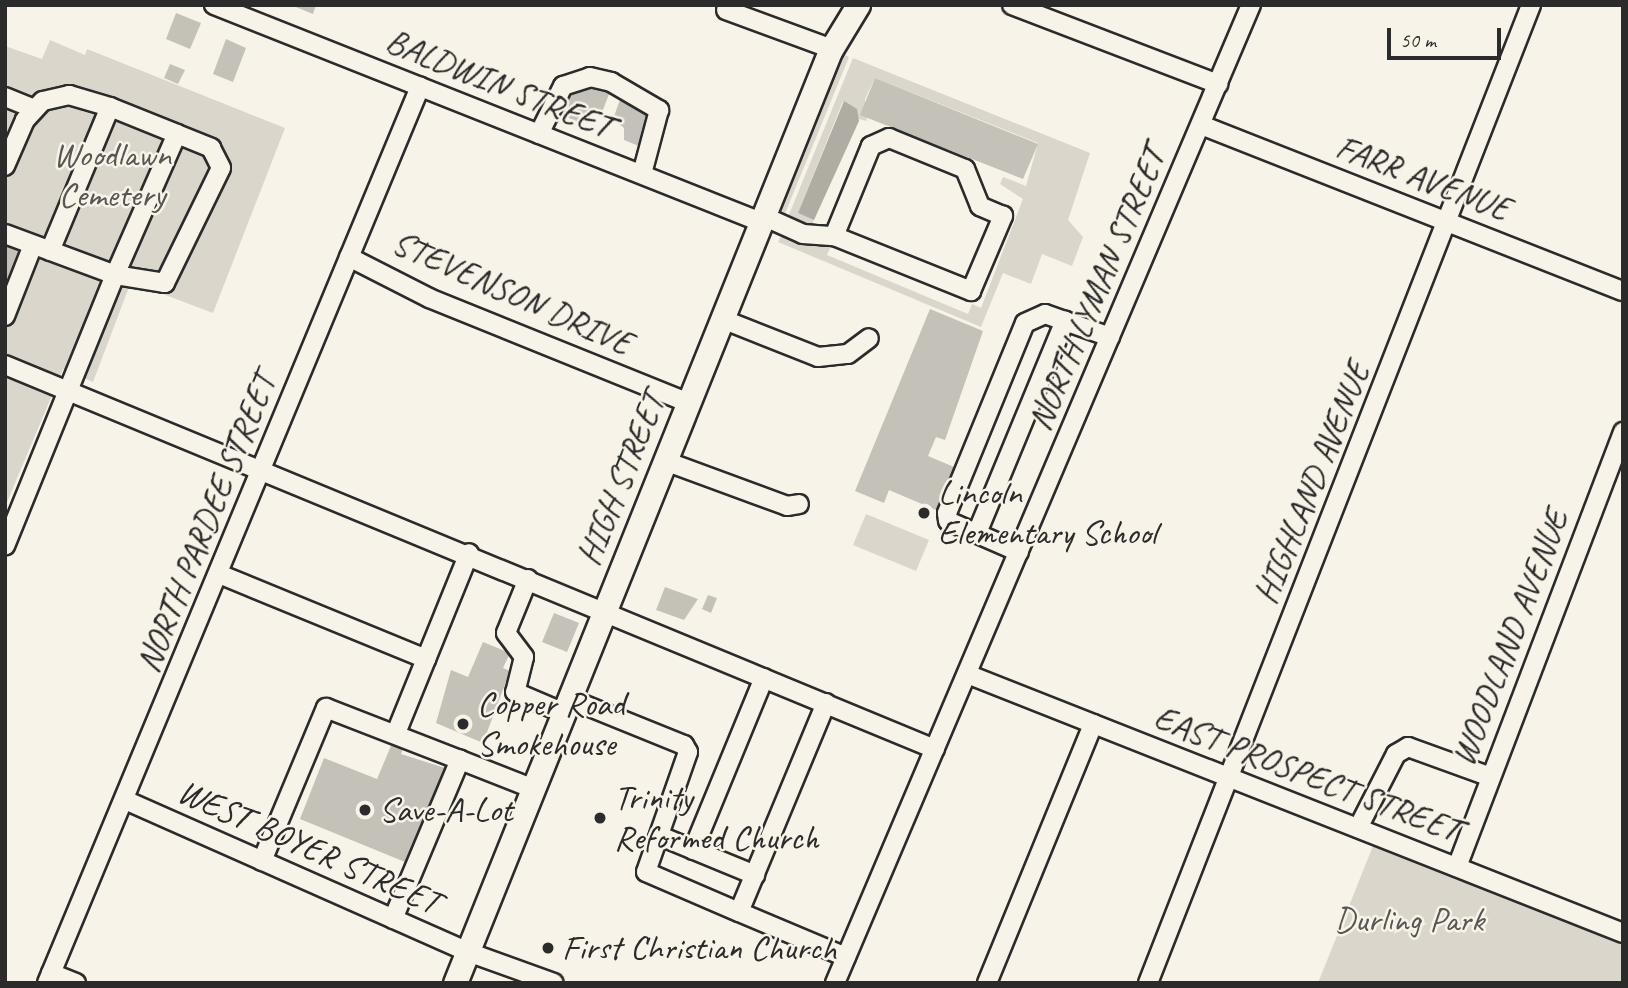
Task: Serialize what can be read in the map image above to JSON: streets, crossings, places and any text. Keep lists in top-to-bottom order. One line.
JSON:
{"streets":{"main road":["HIGH STREET"],"street":["BALDWIN STREET","FARR AVENUE","NORTH LYMAN STREET","STEVENSON DRIVE","HIGHLAND AVENUE","NORTH PARDEE STREET","WOODLAND AVENUE","EAST PROSPECT STREET","WEST BOYER STREET"]},"crossings":[["BALDWIN STREET","HIGH STREET"],["BALDWIN STREET","NORTH PARDEE STREET"],["FARR AVENUE","NORTH LYMAN STREET"],["FARR AVENUE","HIGHLAND AVENUE"],["NORTH LYMAN STREET","EAST PROSPECT STREET"],["STEVENSON DRIVE","HIGH STREET"],["STEVENSON DRIVE","NORTH PARDEE STREET"],["HIGH STREET","WEST BOYER STREET"],["HIGHLAND AVENUE","EAST PROSPECT STREET"],["NORTH PARDEE STREET","WEST BOYER STREET"],["WOODLAND AVENUE","EAST PROSPECT STREET"]],"parks":["Woodlawn Cemetery","Durling Park"],"places":["Lincoln Elementary School","Copper Road Smokehouse","Save-A-Lot","Trinity Reformed Church","First Christian Church"],"scale_bar":"50 m"}
